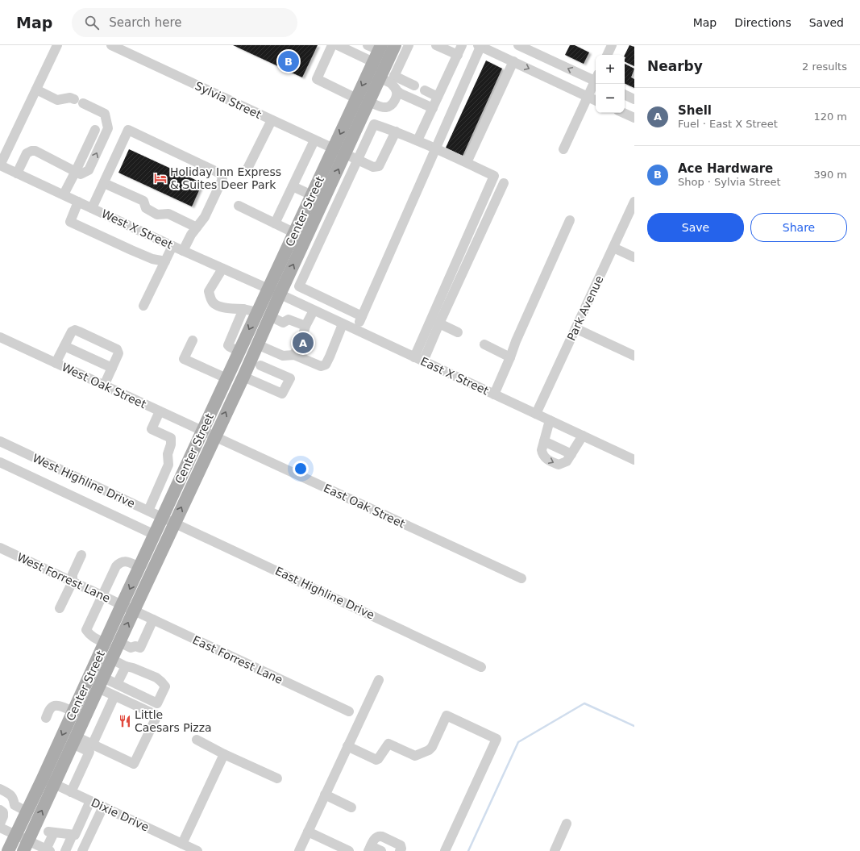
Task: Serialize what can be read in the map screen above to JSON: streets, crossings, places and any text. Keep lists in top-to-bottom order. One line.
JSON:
{"streets":{"main road":["Center Street"],"street":["Sylvia Street","West X Street","Park Avenue","East X Street","West Oak Street","West Highline Drive","East Oak Street","West Forrest Lane","East Highline Drive","East Forrest Lane","Dixie Drive"]},"crossings":[["Sylvia Street","Center Street"],["Center Street","West X Street"],["Center Street","East X Street"],["Center Street","West Oak Street"],["Center Street","West Highline Drive"],["Center Street","East Oak Street"],["Center Street","West Forrest Lane"],["Center Street","East Highline Drive"],["Center Street","East Forrest Lane"],["Center Street","Dixie Drive"],["West X Street","East X Street"],["Park Avenue","East X Street"],["West Oak Street","East Oak Street"],["West Highline Drive","East Highline Drive"],["West Forrest Lane","East Forrest Lane"]],"places":{"hotel":["Holiday Inn Express & Suites Deer Park"],"restaurant":["Little Caesars Pizza"]},"page":{"header":"Map","search":"Search here","nav":["Map","Directions","Saved"],"heading":["Nearby","2 results"],"pins":["B","A"],"map_buttons":["+","−"],"list":[{"mark":"A","name":"Shell","note":"Fuel · East X Street","value":"120 m"},{"mark":"B","name":"Ace Hardware","note":"Shop · Sylvia Street","value":"390 m"}],"buttons":["Save","Share"]}}
